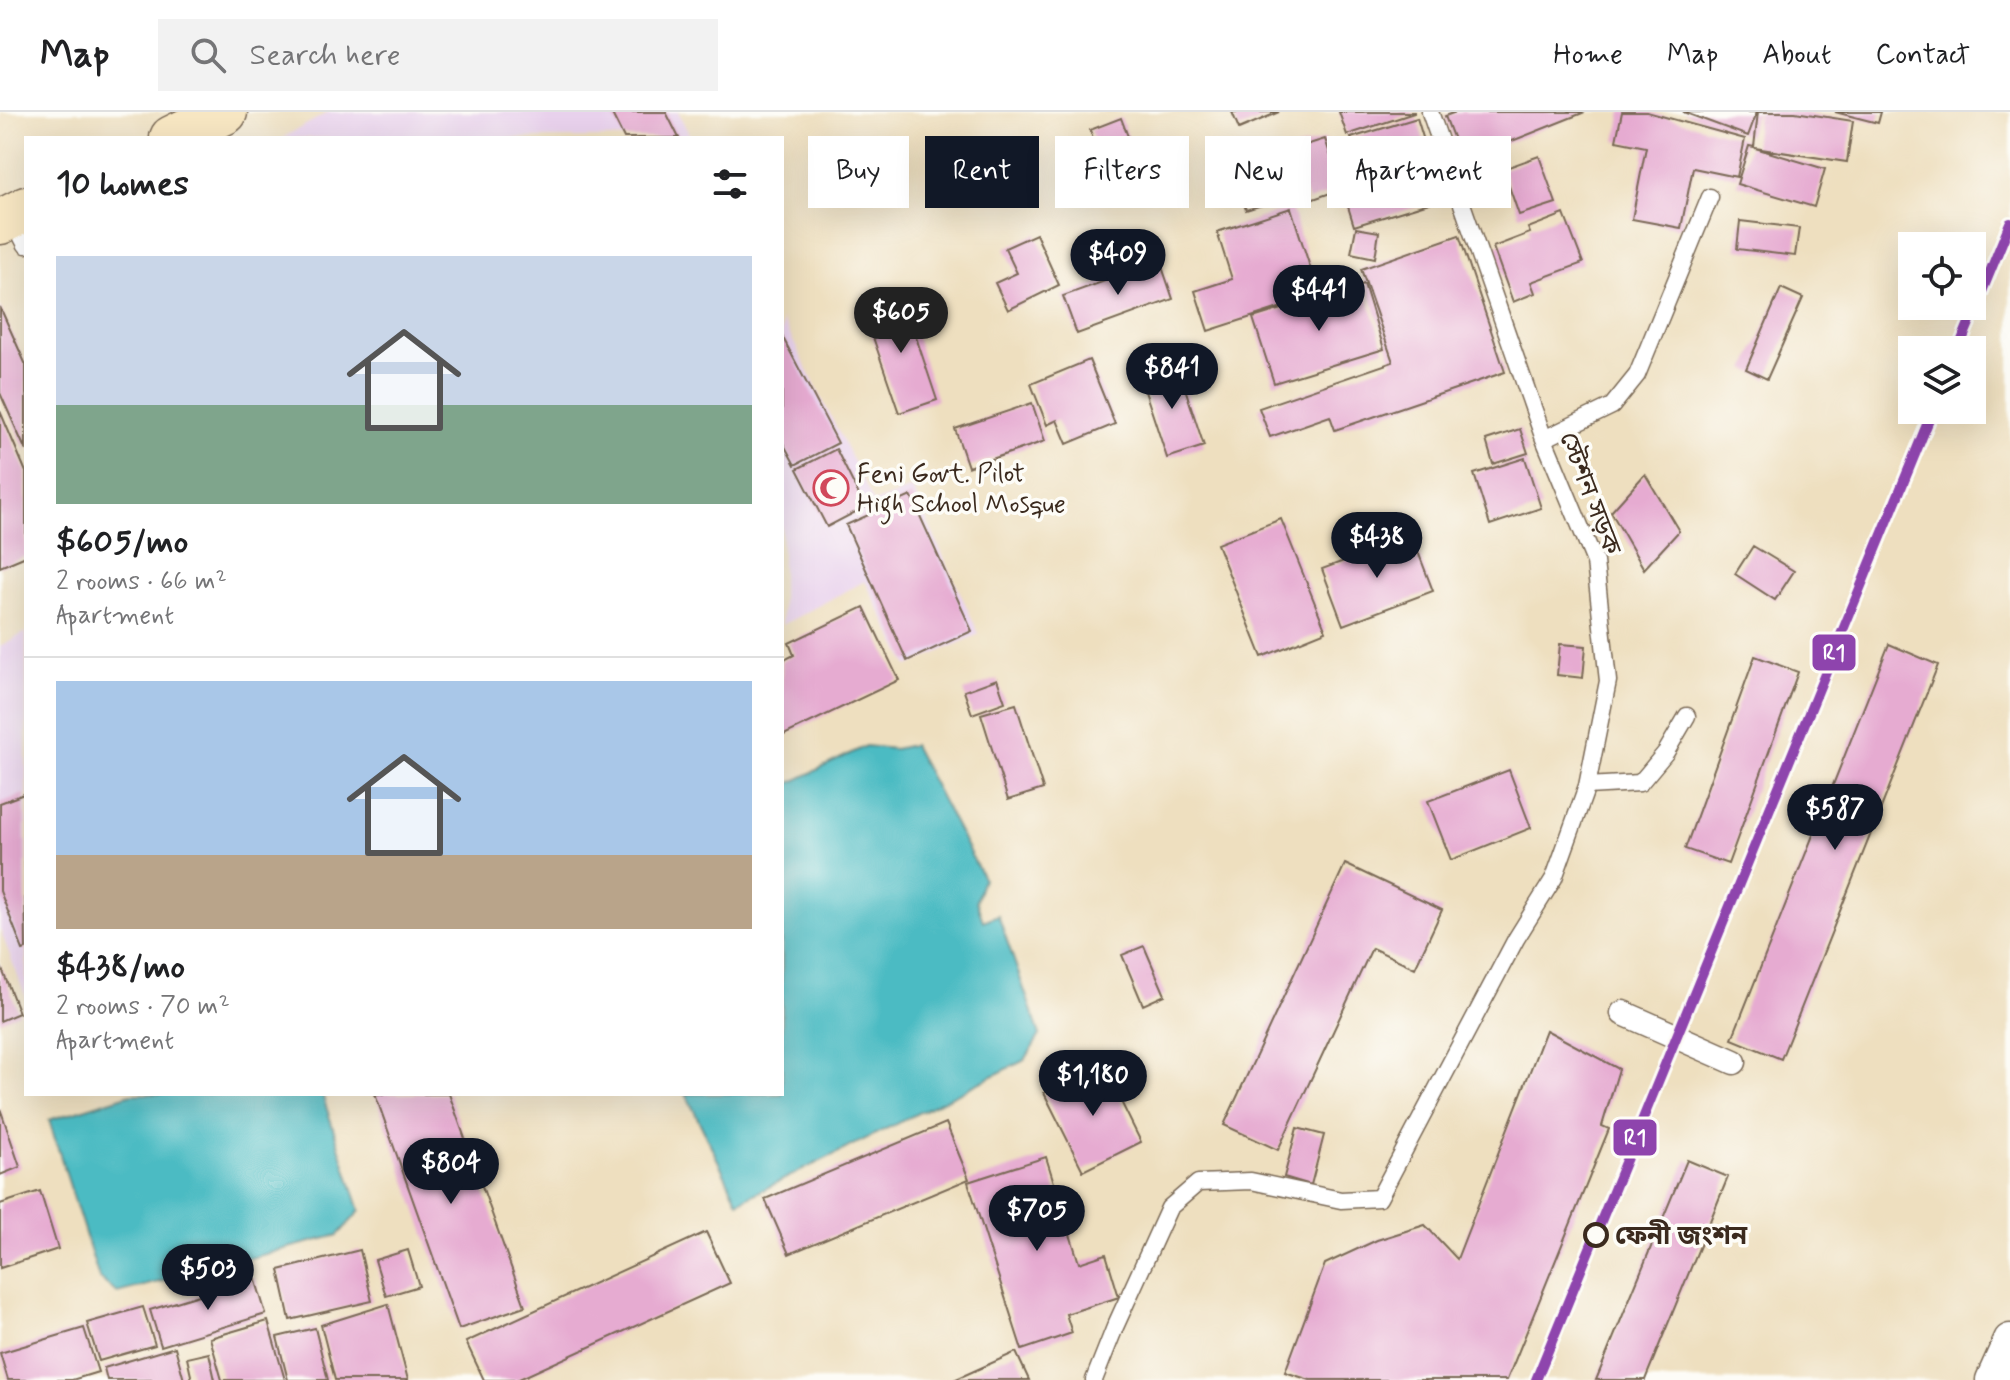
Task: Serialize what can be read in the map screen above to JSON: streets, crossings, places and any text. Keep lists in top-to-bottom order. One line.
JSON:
{"streets":{"lane":["স্টেশন সড়ক"]},"places":{"mosque":["Feni Govt. Pilot High School Mosque"],"other":["ফেনী জংশন"]},"lines":["transit line R1"],"page":{"header":"Map","search":"Search here","nav":["Home","Map","About","Contact"],"chip":["Buy","Rent","Filters","New","Apartment"],"heading":"10 homes","price":["$409","$441","$605","$841","$438","$587","$1,180","$804","$705","$503"],"list":[{"name":"$605/mo","note":"2 rooms · 66 m² · Apartment"},{"name":"$438/mo","note":"2 rooms · 70 m² · Apartment"}]}}
